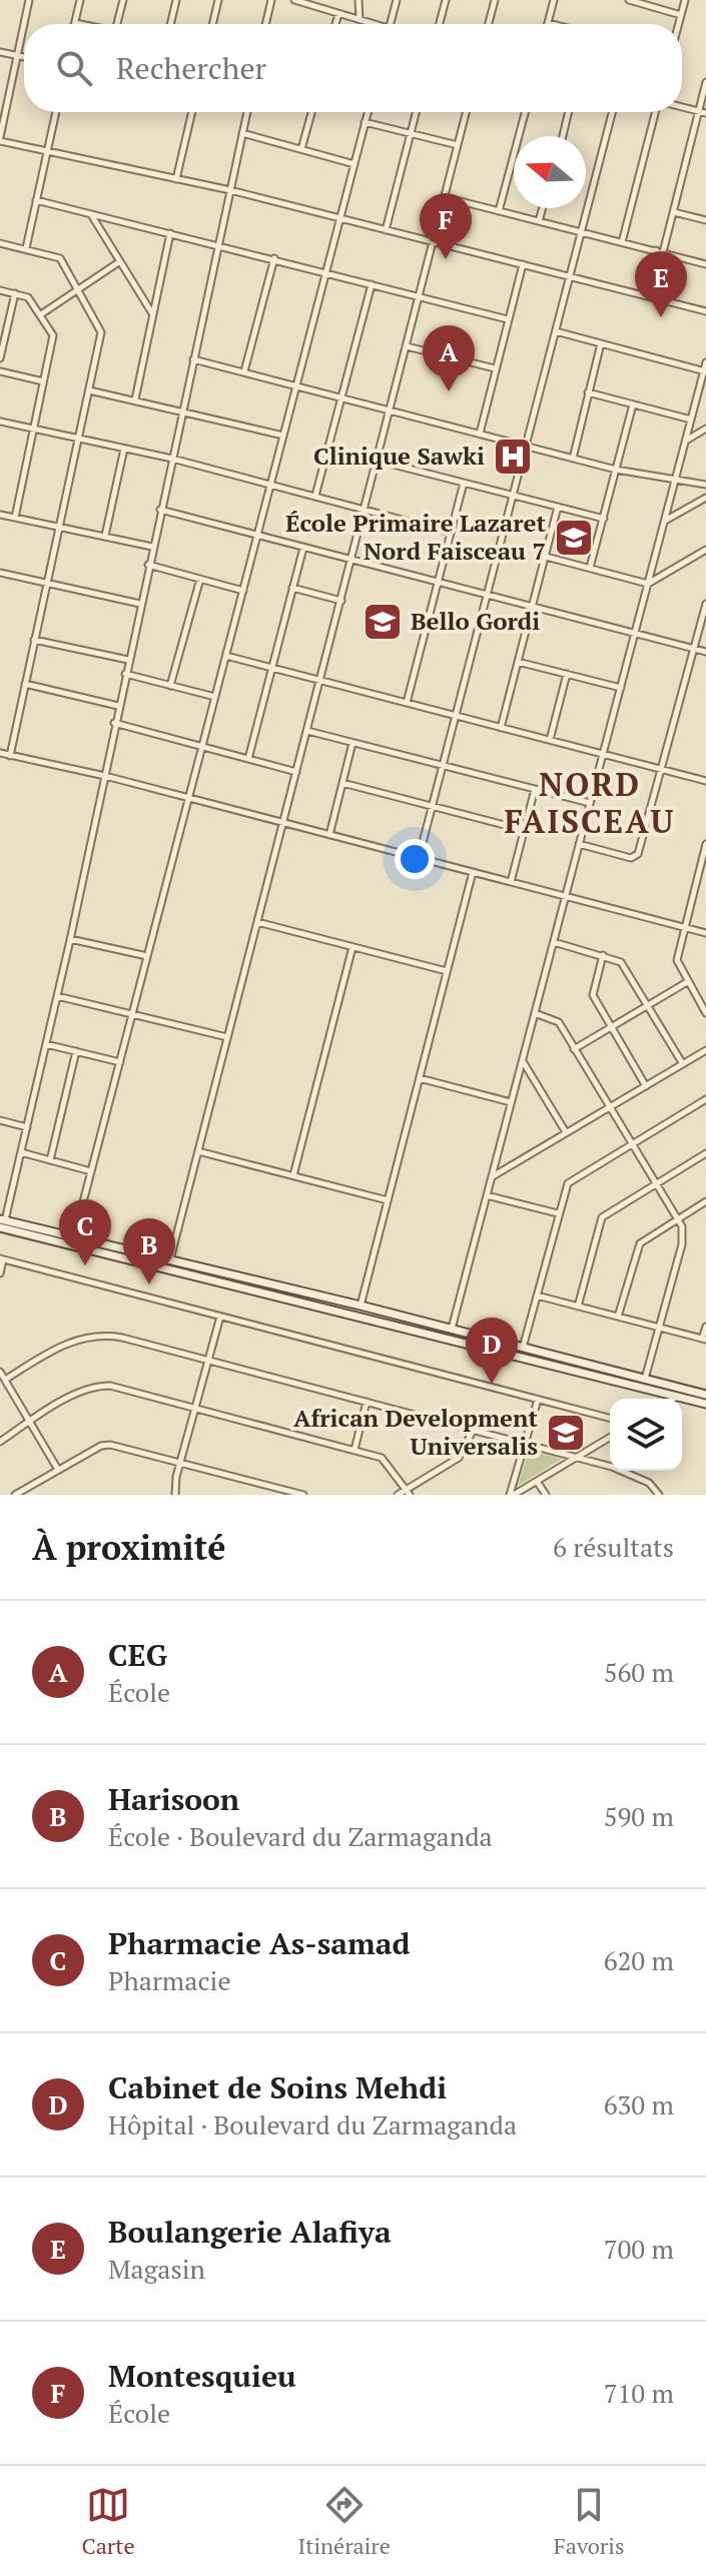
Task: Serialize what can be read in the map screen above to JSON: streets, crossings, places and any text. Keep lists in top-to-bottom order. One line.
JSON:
{"districts":["NORD FAISCEAU"],"places":{"hospital":["Clinique Sawki"],"school or university":["École Primaire Lazaret Nord Faisceau 7","Bello Gordi","African Development Universalis"]},"north":"left","page":{"search":"Rechercher","pins":["F","E","A","C","B","D"],"heading":["À proximité","6 résultats"],"list":[{"mark":"A","name":"CEG","note":"École","value":"560 m"},{"mark":"B","name":"Harisoon","note":"École · Boulevard du Zarmaganda","value":"590 m"},{"mark":"C","name":"Pharmacie As-samad","note":"Pharmacie","value":"620 m"},{"mark":"D","name":"Cabinet de Soins Mehdi","note":"Hôpital · Boulevard du Zarmaganda","value":"630 m"},{"mark":"E","name":"Boulangerie Alafiya","note":"Magasin","value":"700 m"},{"mark":"F","name":"Montesquieu","note":"École","value":"710 m"}],"nav":["Carte","Itinéraire","Favoris"]}}
